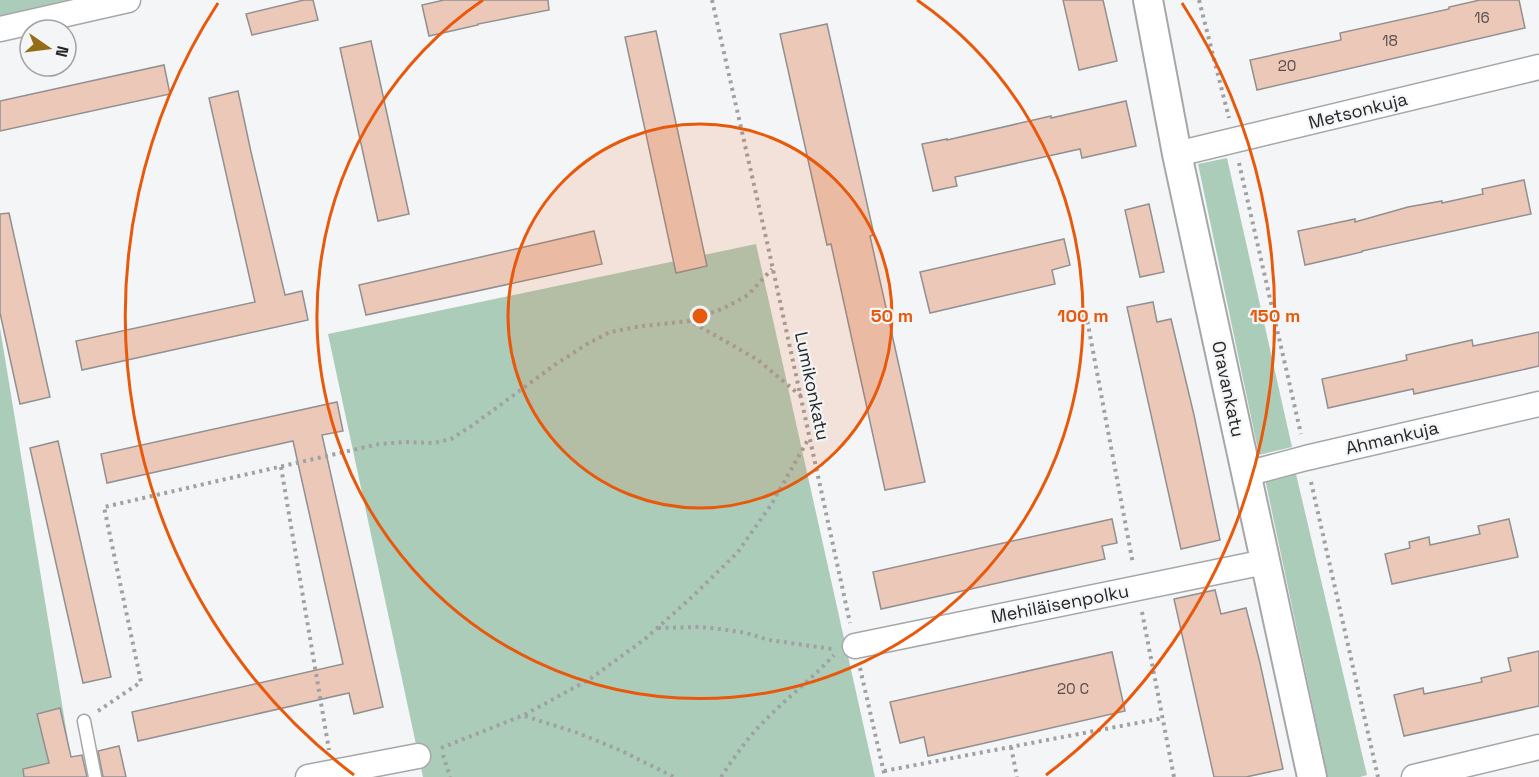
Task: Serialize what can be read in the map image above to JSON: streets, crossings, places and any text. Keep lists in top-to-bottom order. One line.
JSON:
{"streets":{"street":["Metsonkuja","Oravankatu","Ahmankuja","Mehiläisenpolku"],"path":["Lumikonkatu"]},"crossings":[["Metsonkuja","Oravankatu"],["Lumikonkatu","Mehiläisenpolku"],["Oravankatu","Ahmankuja"],["Oravankatu","Mehiläisenpolku"]],"house_numbers":["16","18","20","20 C"],"north":"right","rings":["50 m","100 m","150 m"]}
